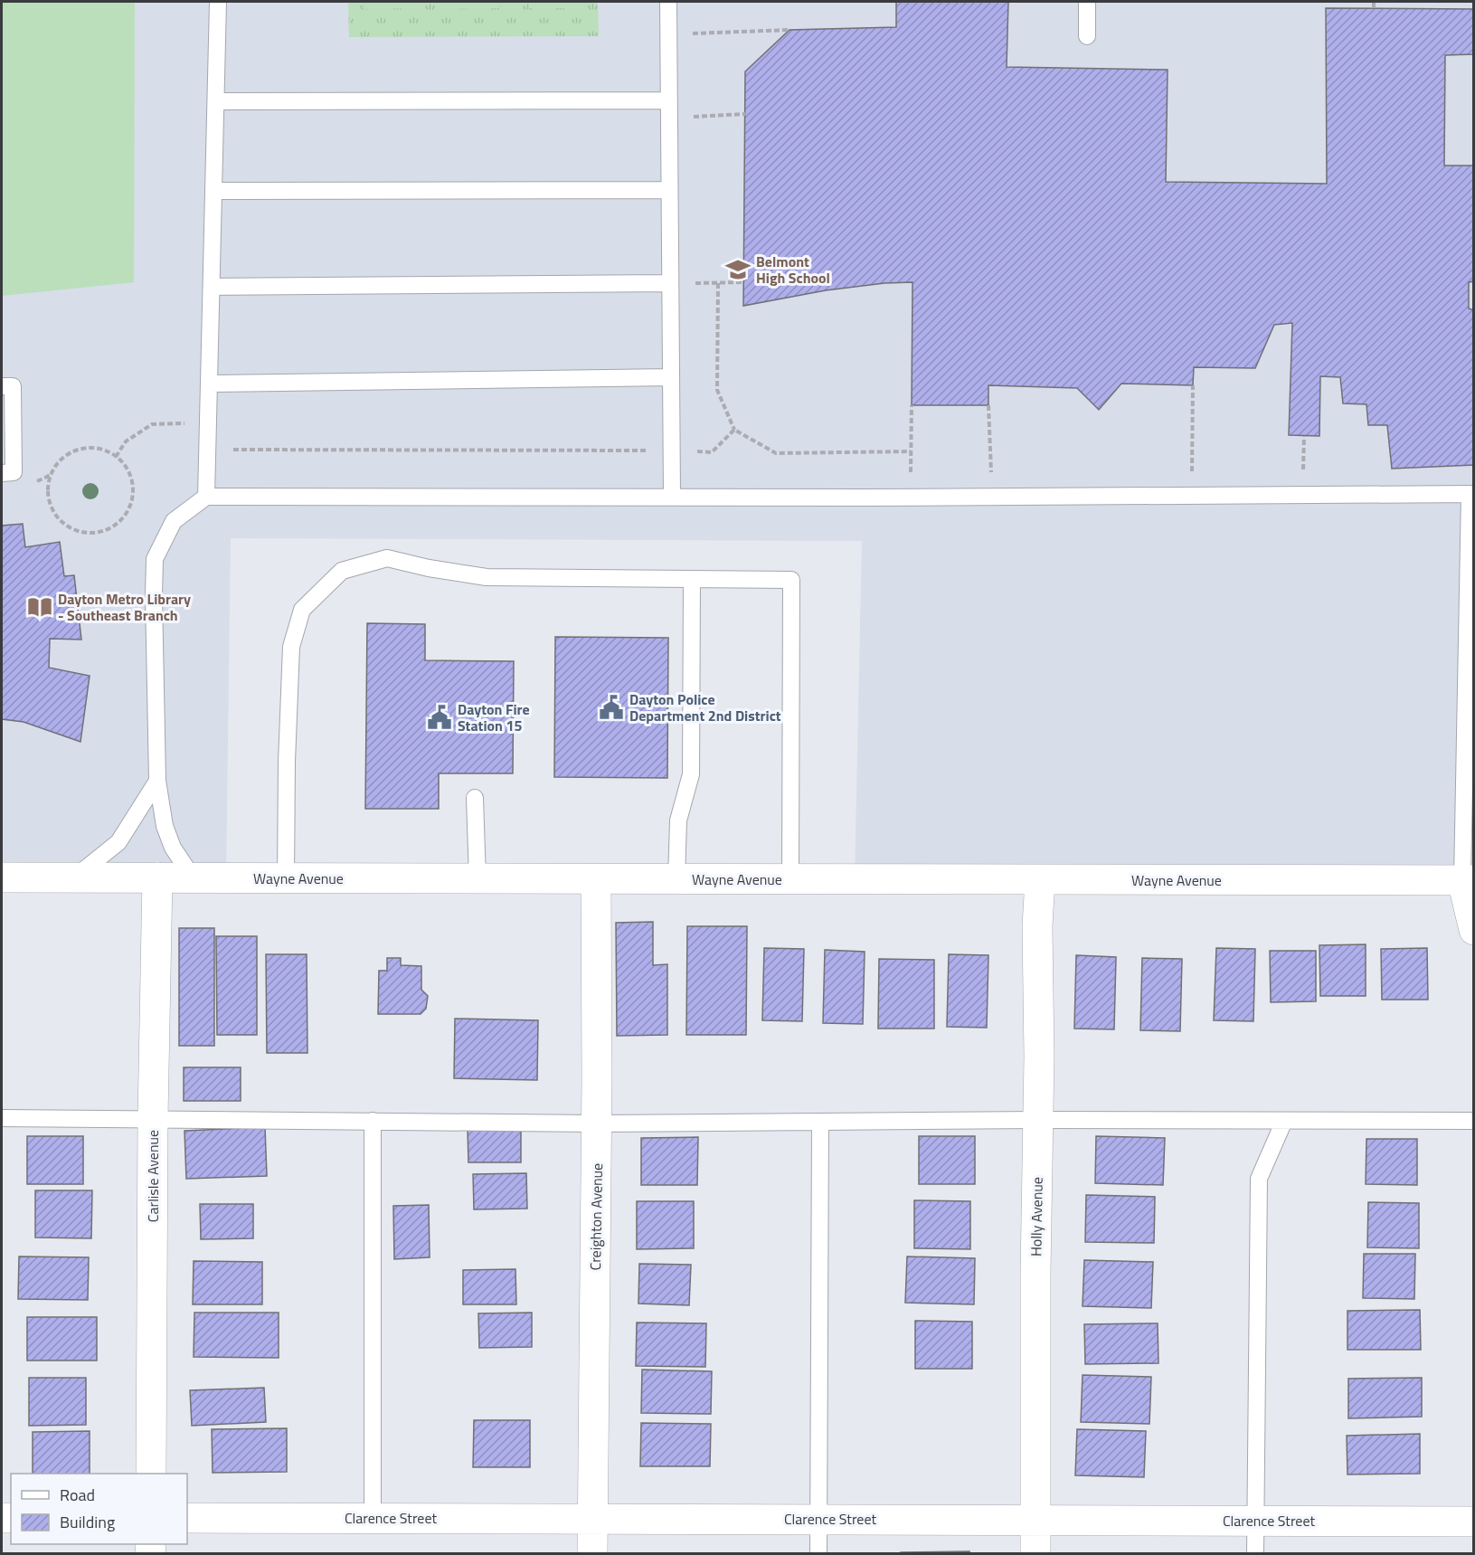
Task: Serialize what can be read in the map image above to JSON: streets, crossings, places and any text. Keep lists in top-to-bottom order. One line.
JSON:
{"streets":{"street":["Wayne Avenue","Carlisle Avenue","Creighton Avenue","Holly Avenue","Clarence Street"]},"crossings":[["Wayne Avenue","Carlisle Avenue"],["Wayne Avenue","Creighton Avenue"],["Wayne Avenue","Holly Avenue"],["Creighton Avenue","Clarence Street"],["Holly Avenue","Clarence Street"]],"places":{"school or university":["Belmont High School"],"library":["Dayton Metro Library - Southeast Branch"],"public building":["Dayton Police Department 2nd District","Dayton Fire Station 15"]},"legend":["Road","Building"]}
